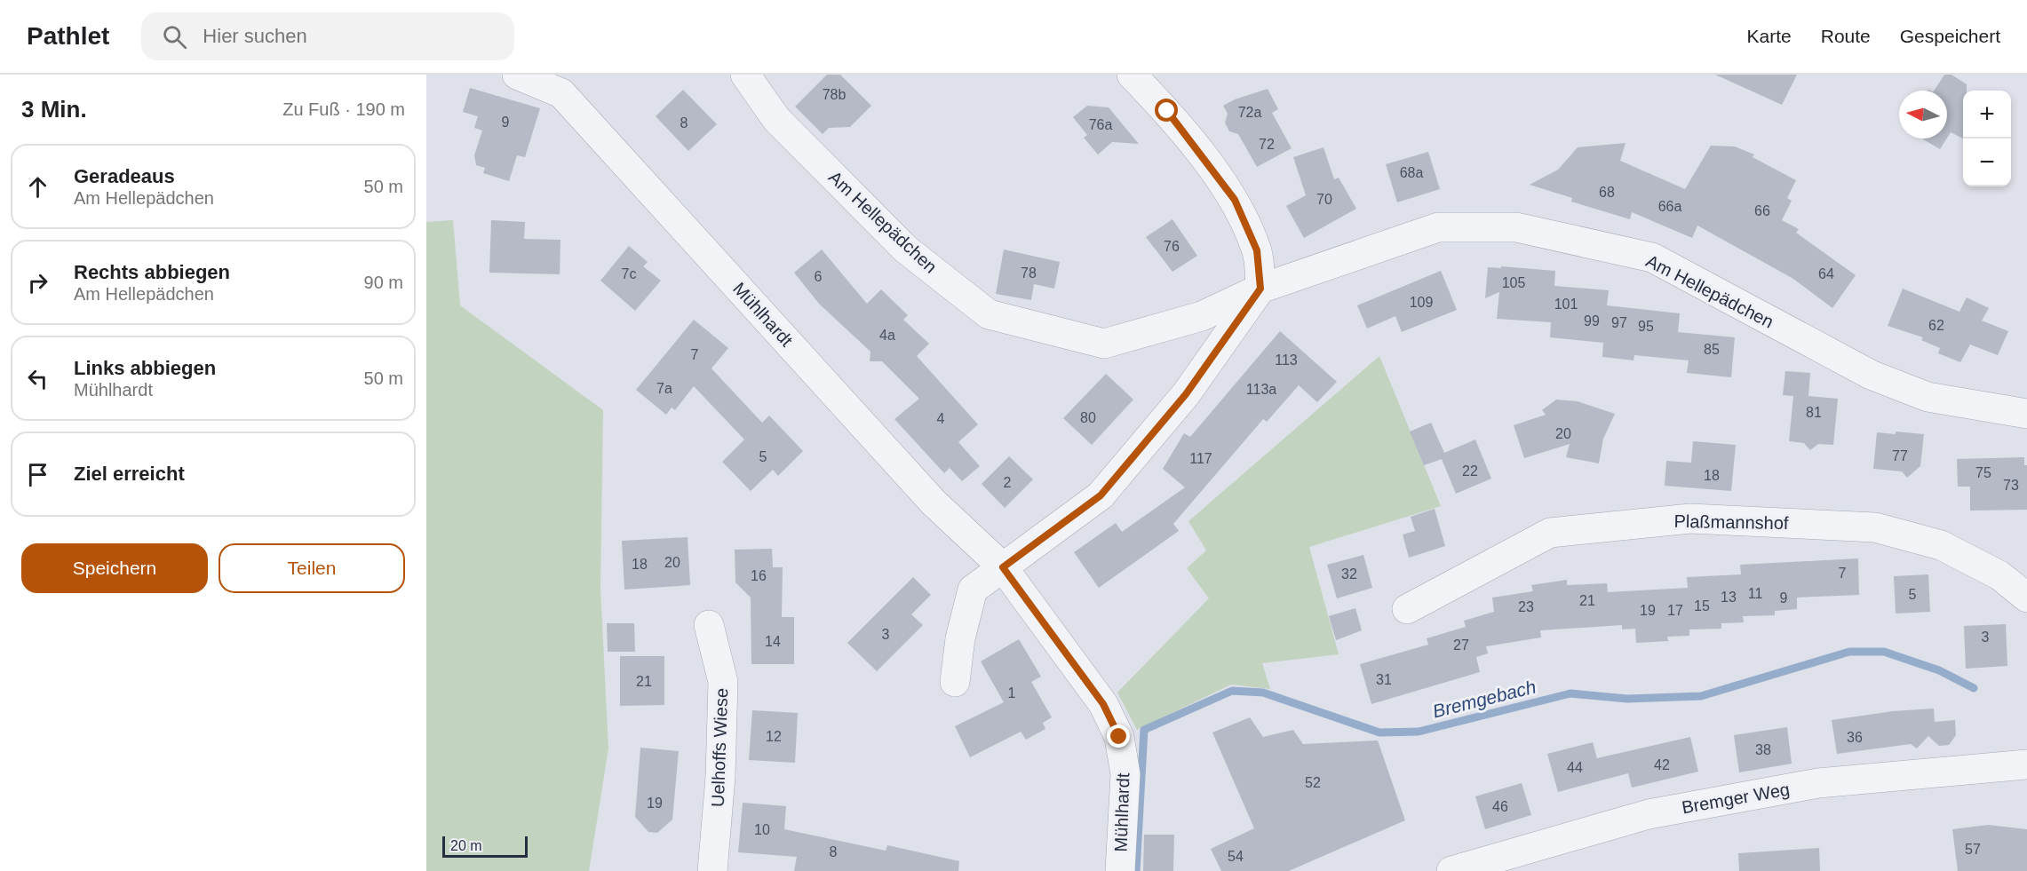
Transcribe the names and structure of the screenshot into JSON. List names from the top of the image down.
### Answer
{
  "streets": {
    "street": [
      "Am Hellepädchen",
      "Mühlhardt",
      "Plaßmannshof",
      "Uelhoffs Wiese",
      "Bremger Weg"
    ]
  },
  "water": ["Bremgebach"],
  "house_numbers": [
    "78b",
    "72a",
    "9",
    "8",
    "76a",
    "72",
    "68a",
    "68",
    "70",
    "66a",
    "66",
    "76",
    "78",
    "7c",
    "64",
    "6",
    "105",
    "109",
    "101",
    "99",
    "97",
    "62",
    "95",
    "4a",
    "85",
    "7",
    "113",
    "7a",
    "113a",
    "81",
    "80",
    "4",
    "20",
    "77",
    "5",
    "117",
    "22",
    "75",
    "18",
    "2",
    "73",
    "20",
    "18",
    "7",
    "32",
    "16",
    "11",
    "5",
    "13",
    "9",
    "21",
    "15",
    "23",
    "19",
    "17",
    "3",
    "3",
    "14",
    "27",
    "31",
    "21",
    "1",
    "12",
    "36",
    "38",
    "42",
    "44",
    "52",
    "19",
    "46",
    "10",
    "57",
    "8",
    "54"
  ],
  "scale_bar": "20 m",
  "north": "left",
  "page": {
    "header": "Pathlet",
    "search": "Hier suchen",
    "nav": ["Karte", "Route", "Gespeichert"],
    "heading": ["3 Min.", "Zu Fuß · 190 m"],
    "map_buttons": ["+", "−"],
    "list": [
      ["Geradeaus", "Am Hellepädchen", "50 m"],
      ["Rechts abbiegen", "Am Hellepädchen", "90 m"],
      ["Links abbiegen", "Mühlhardt", "50 m"],
      "Ziel erreicht"
    ],
    "buttons": ["Speichern", "Teilen"],
    "scale": "20 m"
  }
}
